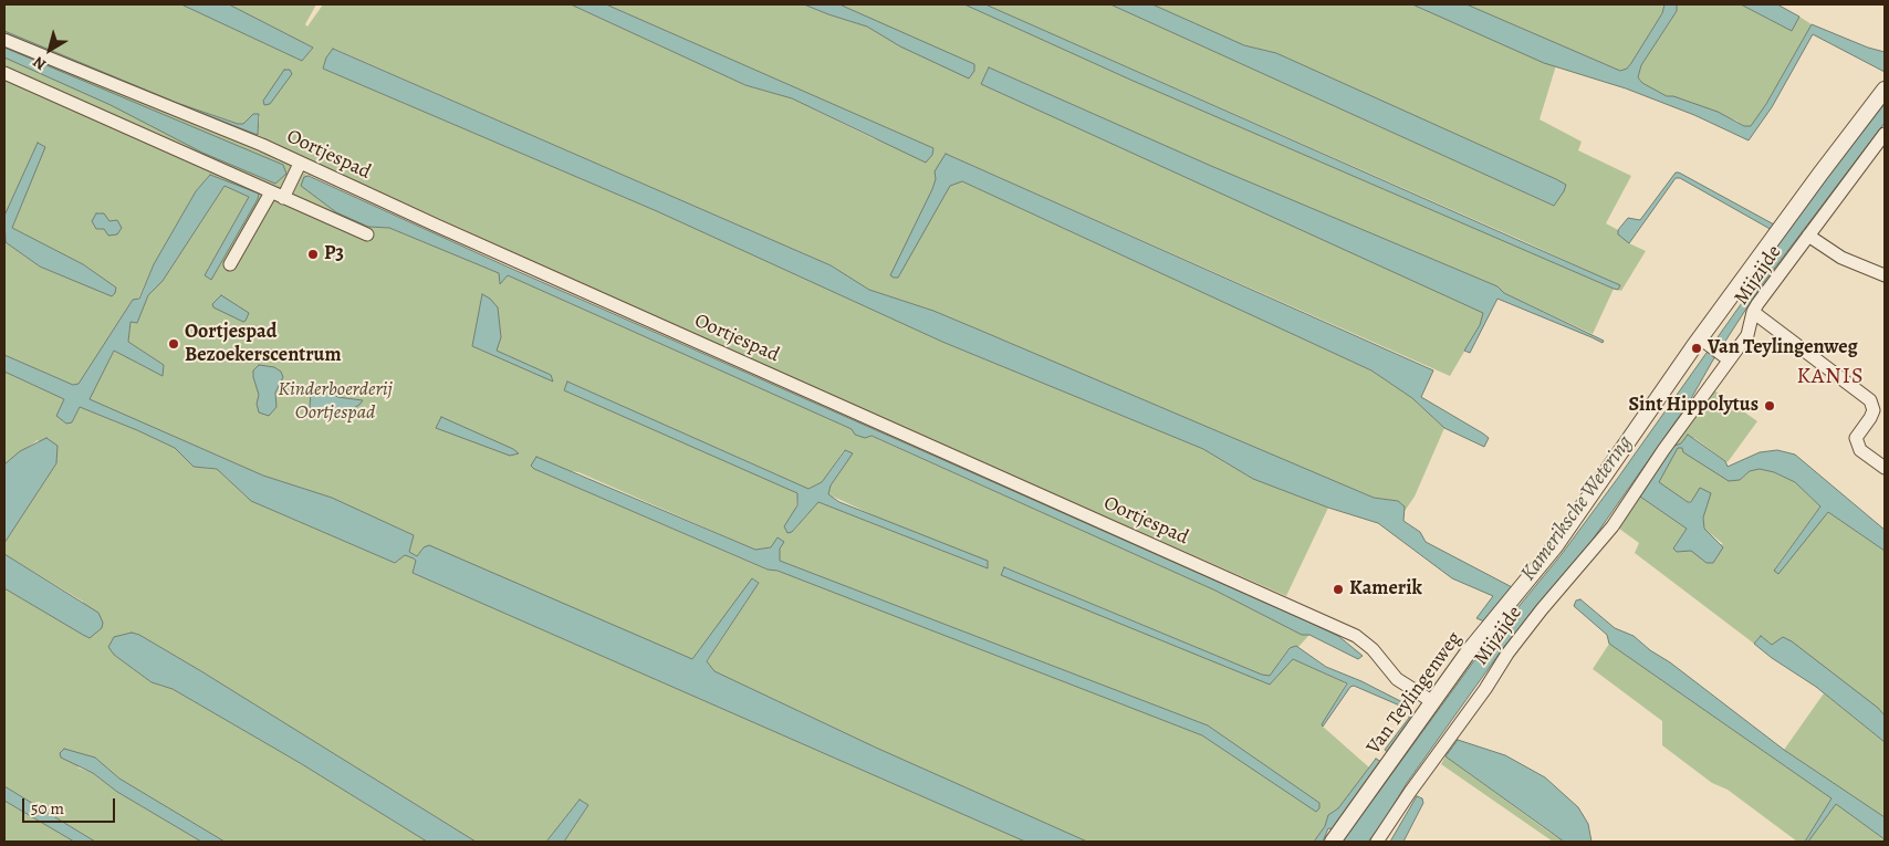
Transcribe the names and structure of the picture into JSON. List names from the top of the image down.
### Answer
{
  "streets": {
    "street": ["Oortjespad", "Mijzijde", "Van Teylingenweg"]
  },
  "crossings": [
    ["Oortjespad", "Van Teylingenweg"]
  ],
  "districts": ["KANIS"],
  "water": ["Kameriksche Wetering"],
  "parks": ["Kinderboerderij Oortjespad"],
  "places": [
    "P3",
    "Oortjespad Bezoekerscentrum",
    "Van Teylingenweg",
    "Sint Hippolytus",
    "Kamerik"
  ],
  "scale_bar": "50 m",
  "north": "bottom left"
}
